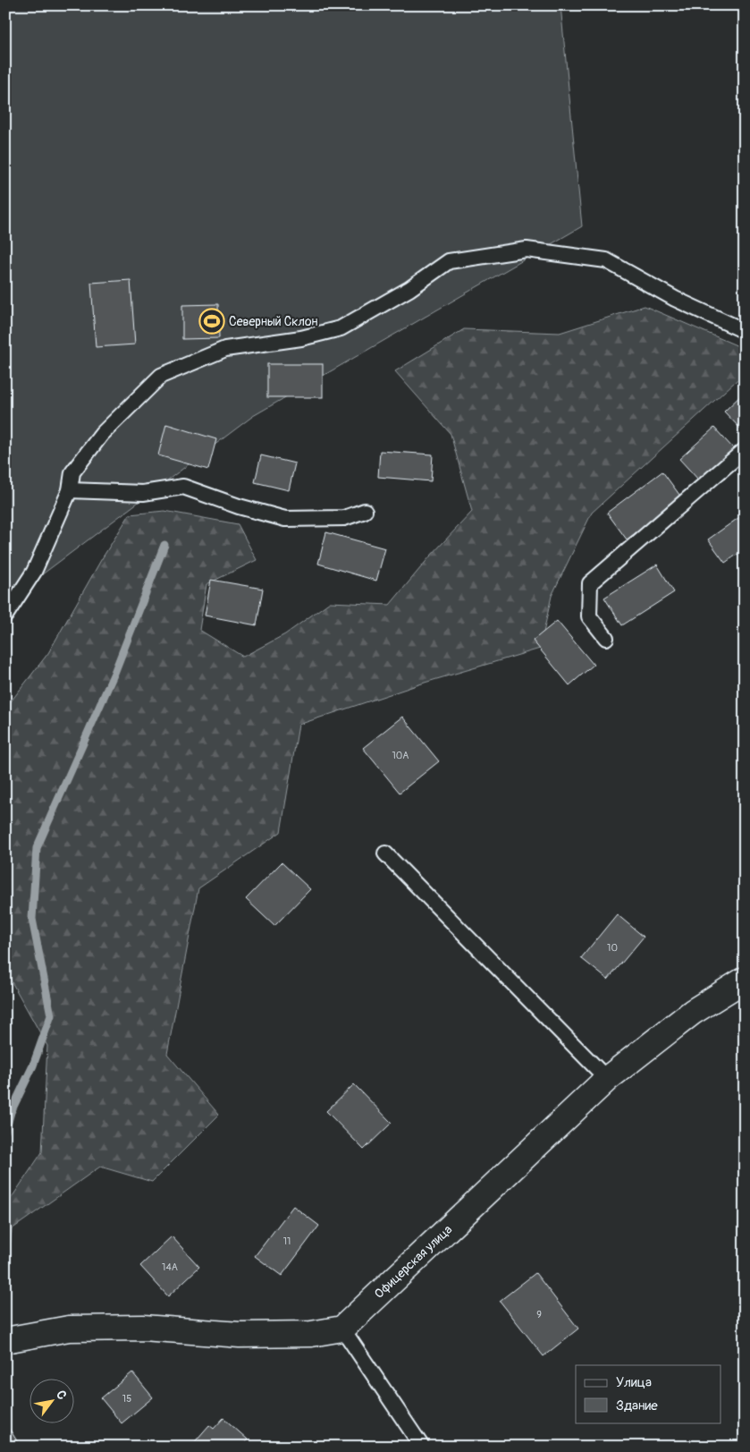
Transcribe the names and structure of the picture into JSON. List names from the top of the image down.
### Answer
{
  "streets": {
    "street": ["Офицерская улица"]
  },
  "places": {
    "sports": ["Северный Склон"]
  },
  "house_numbers": [
    "10А",
    "10",
    "11",
    "14А",
    "9",
    "15"
  ],
  "legend": ["Улица", "Здание"],
  "north": "top right"
}
